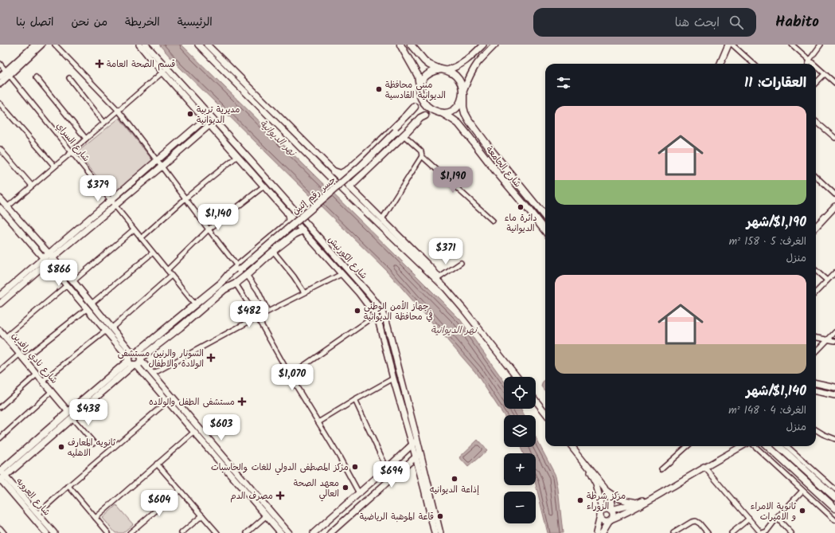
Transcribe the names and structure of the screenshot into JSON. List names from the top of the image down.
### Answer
{
  "streets": {
    "main road": [
      "شارع الجامعة",
      "جسر رقم إثنين",
      "شارع الكورنيش",
      "شارع نادي رافدين",
      "شارع العروبه"
    ],
    "street": ["شارع السراي"]
  },
  "water": ["نهر الديوانية"],
  "places": {
    "health": [
      "قسم الصحة العامة",
      "السونار والرنين مستشفى الولادة والاطفال",
      "مستشفى الطفل والولاده",
      "مصرف الدم"
    ],
    "other": [
      "مبنى محافظة الديوانية القادسية",
      "مديرية تربية الديوانية",
      "دائرة ماء الديوانية",
      "جهاز الأمن الوطني في محافظة الديوانية",
      "ثانويه المعارف الاهليه",
      "مركز المصطفى الدولي للغات والحاسبات",
      "إذاعة الديوانيه",
      "معهد الصحة العالي",
      "مركز شرطة الزوراء",
      "ثانوية الامراء و الاميرات",
      "قاعة الموهبة الرياضية"
    ]
  },
  "page": {
    "header": "Habito",
    "search": "ابحث هنا",
    "nav": [
      "الرئيسية",
      "الخريطة",
      "من نحن",
      "اتصل بنا"
    ],
    "heading": "العقارات: 11",
    "list": [
      {
        "name": "$1,190/شهر",
        "note": "الغرف: 5 · 158 m² · منزل"
      },
      {
        "name": "$1,140/شهر",
        "note": "الغرف: 4 · 148 m² · منزل"
      }
    ],
    "price": [
      "$1,190",
      "$379",
      "$1,140",
      "$371",
      "$866",
      "$482",
      "$1,070",
      "$438",
      "$603",
      "$694",
      "$604"
    ],
    "map_buttons": ["+", "−"]
  }
}
